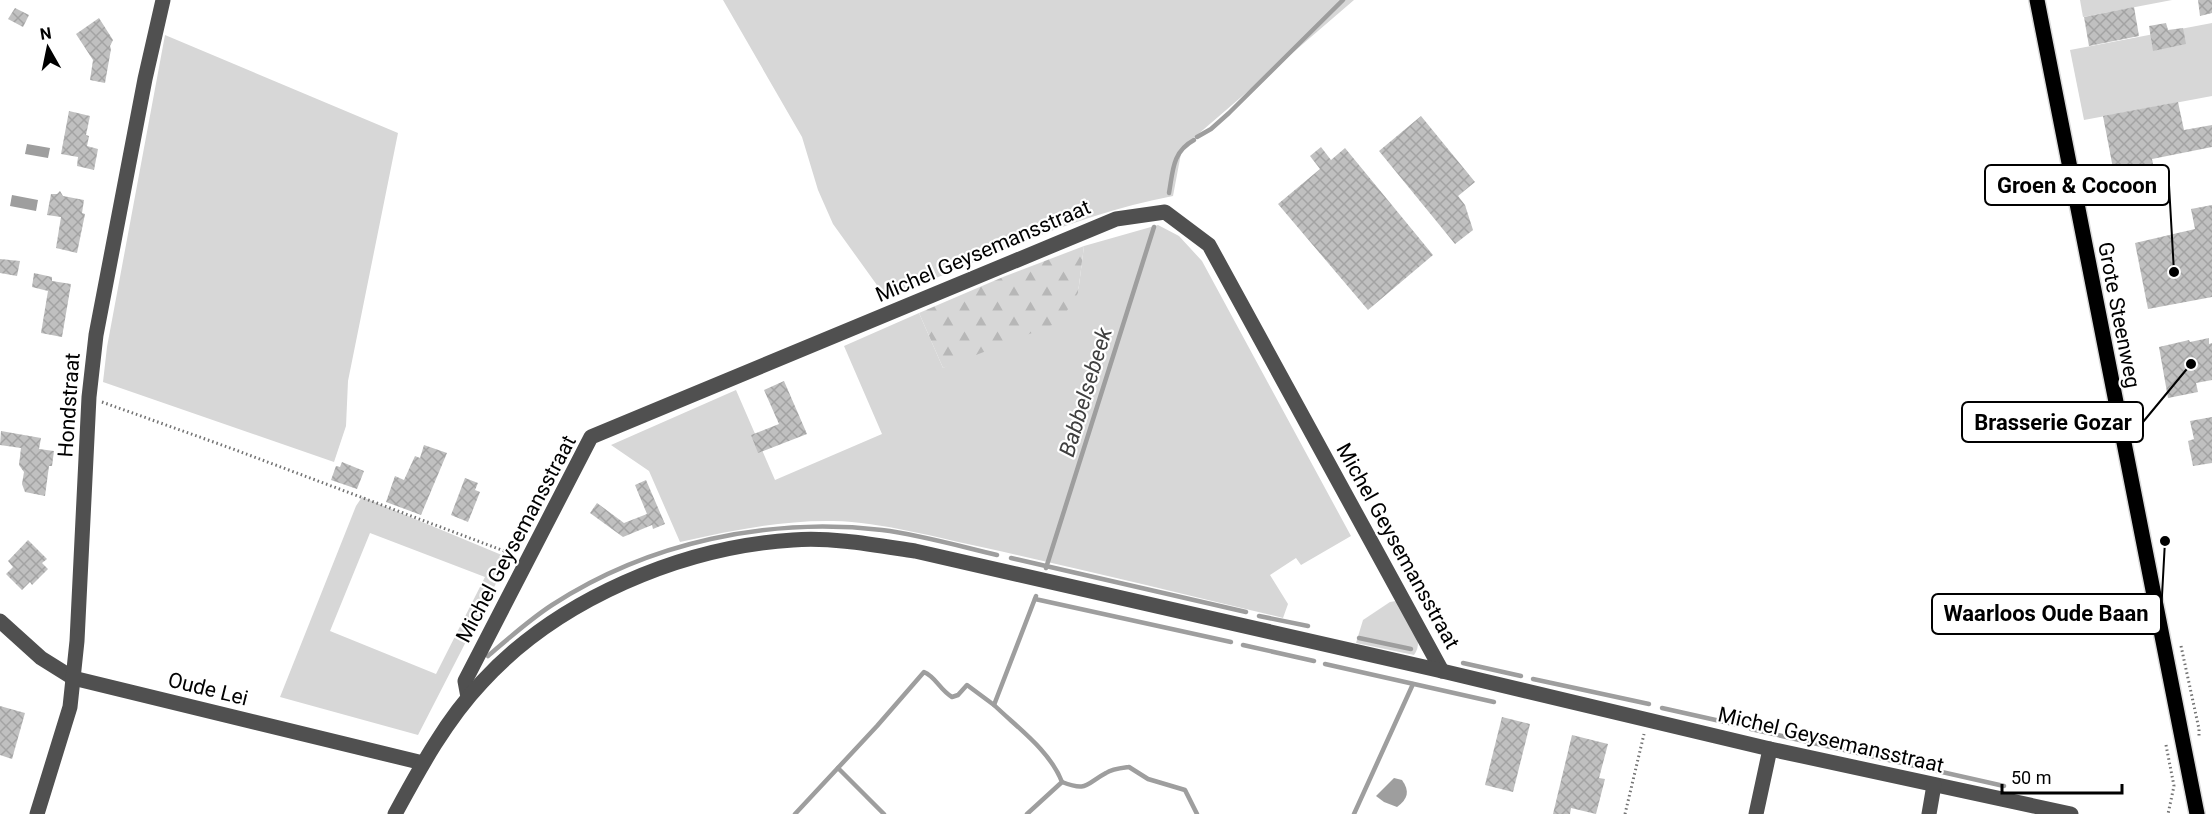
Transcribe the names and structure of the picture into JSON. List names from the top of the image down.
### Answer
{
  "streets": {
    "main road": ["Grote Steenweg"],
    "street": ["Michel Geysemansstraat", "Hondstraat", "Oude Lei"]
  },
  "crossings": [
    ["Michel Geysemansstraat", "Oude Lei"],
    ["Hondstraat", "Oude Lei"]
  ],
  "water": ["Babbelsebeek"],
  "places": ["Groen & Cocoon", "Brasserie Gozar", "Waarloos Oude Baan"],
  "scale_bar": "50 m",
  "north": "top"
}
